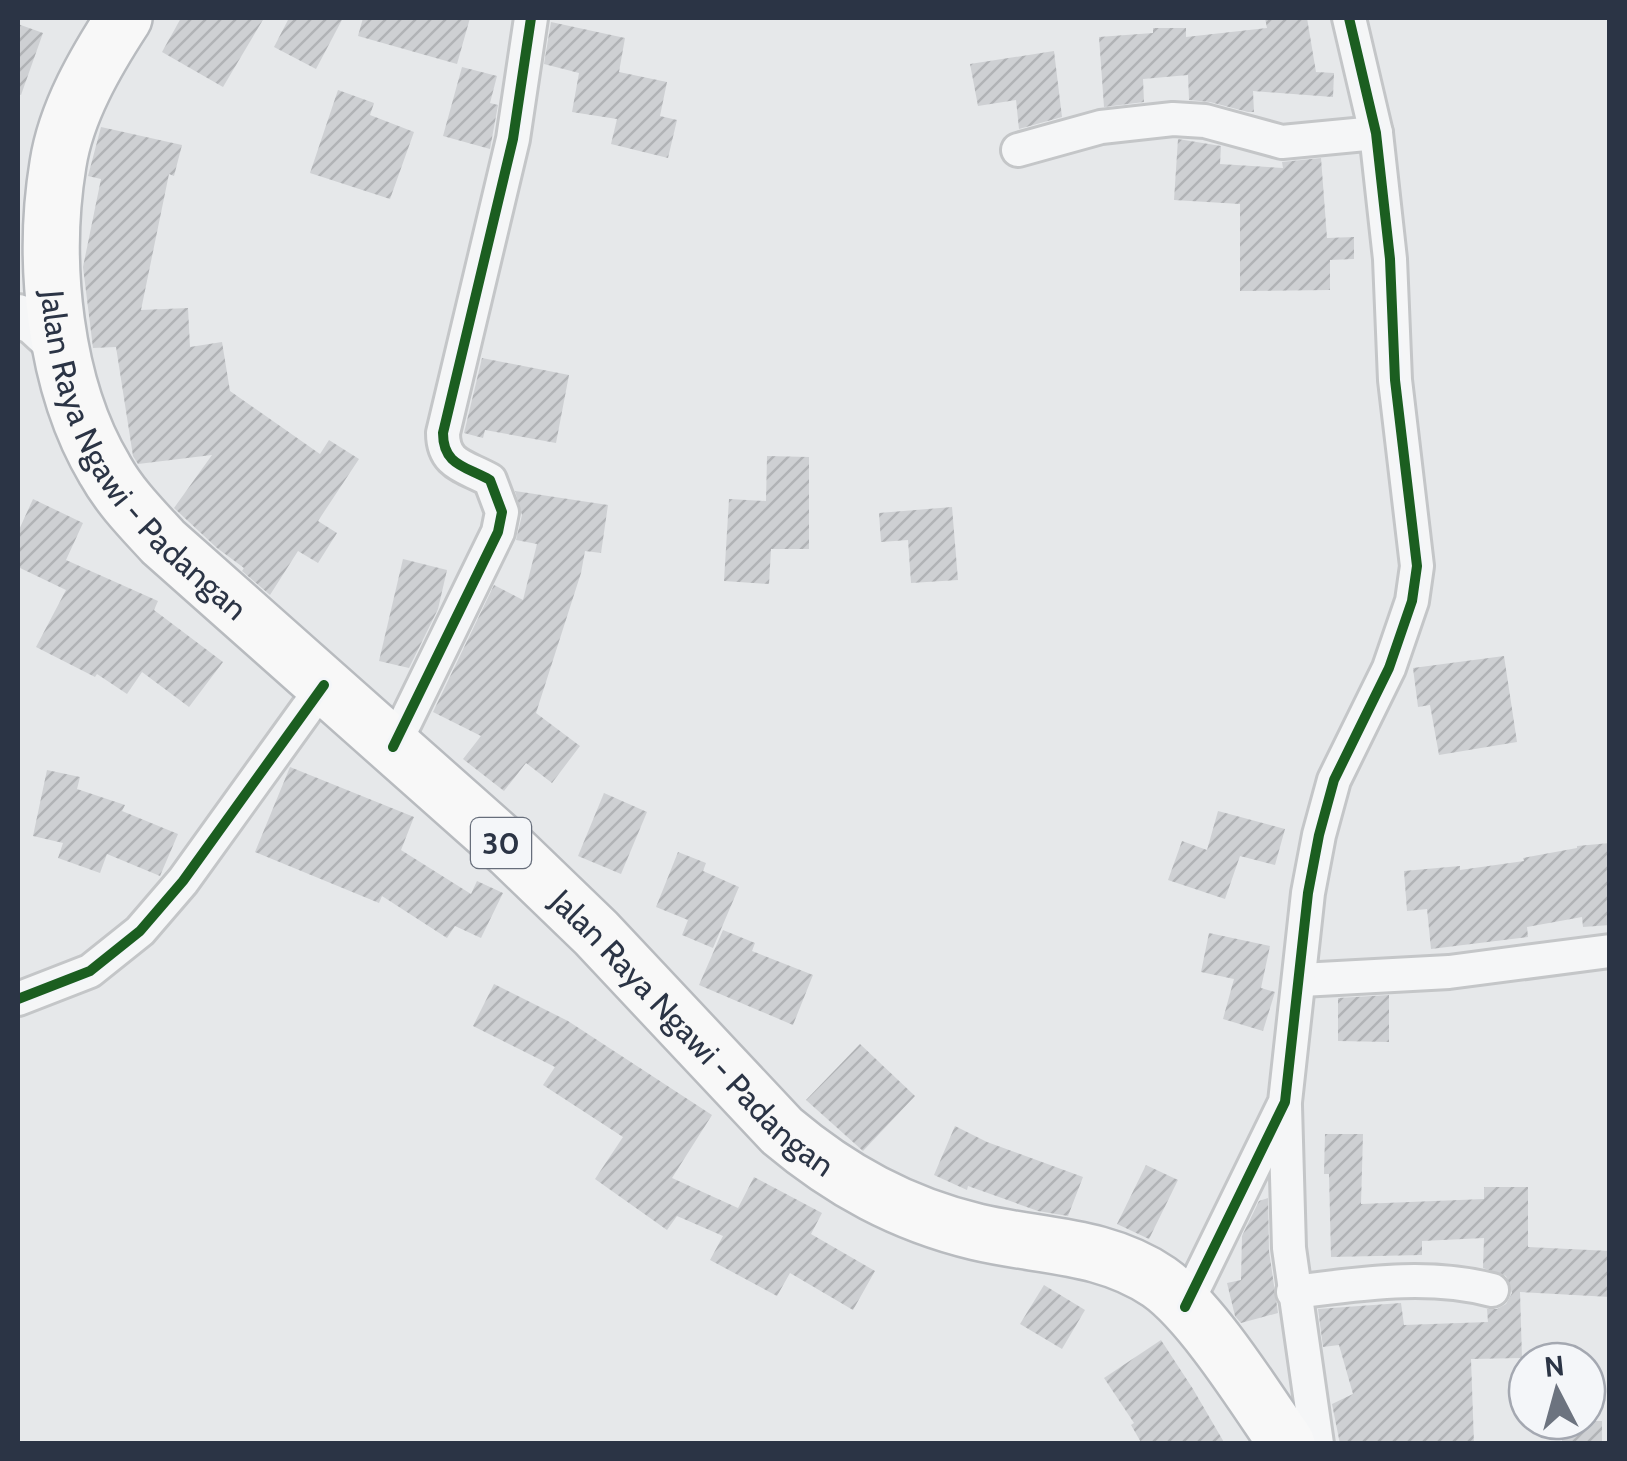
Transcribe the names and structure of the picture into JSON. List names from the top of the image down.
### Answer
{
  "streets": {
    "highway": ["Jalan Raya Ngawi - Padangan", "30"]
  },
  "north": "top"
}
